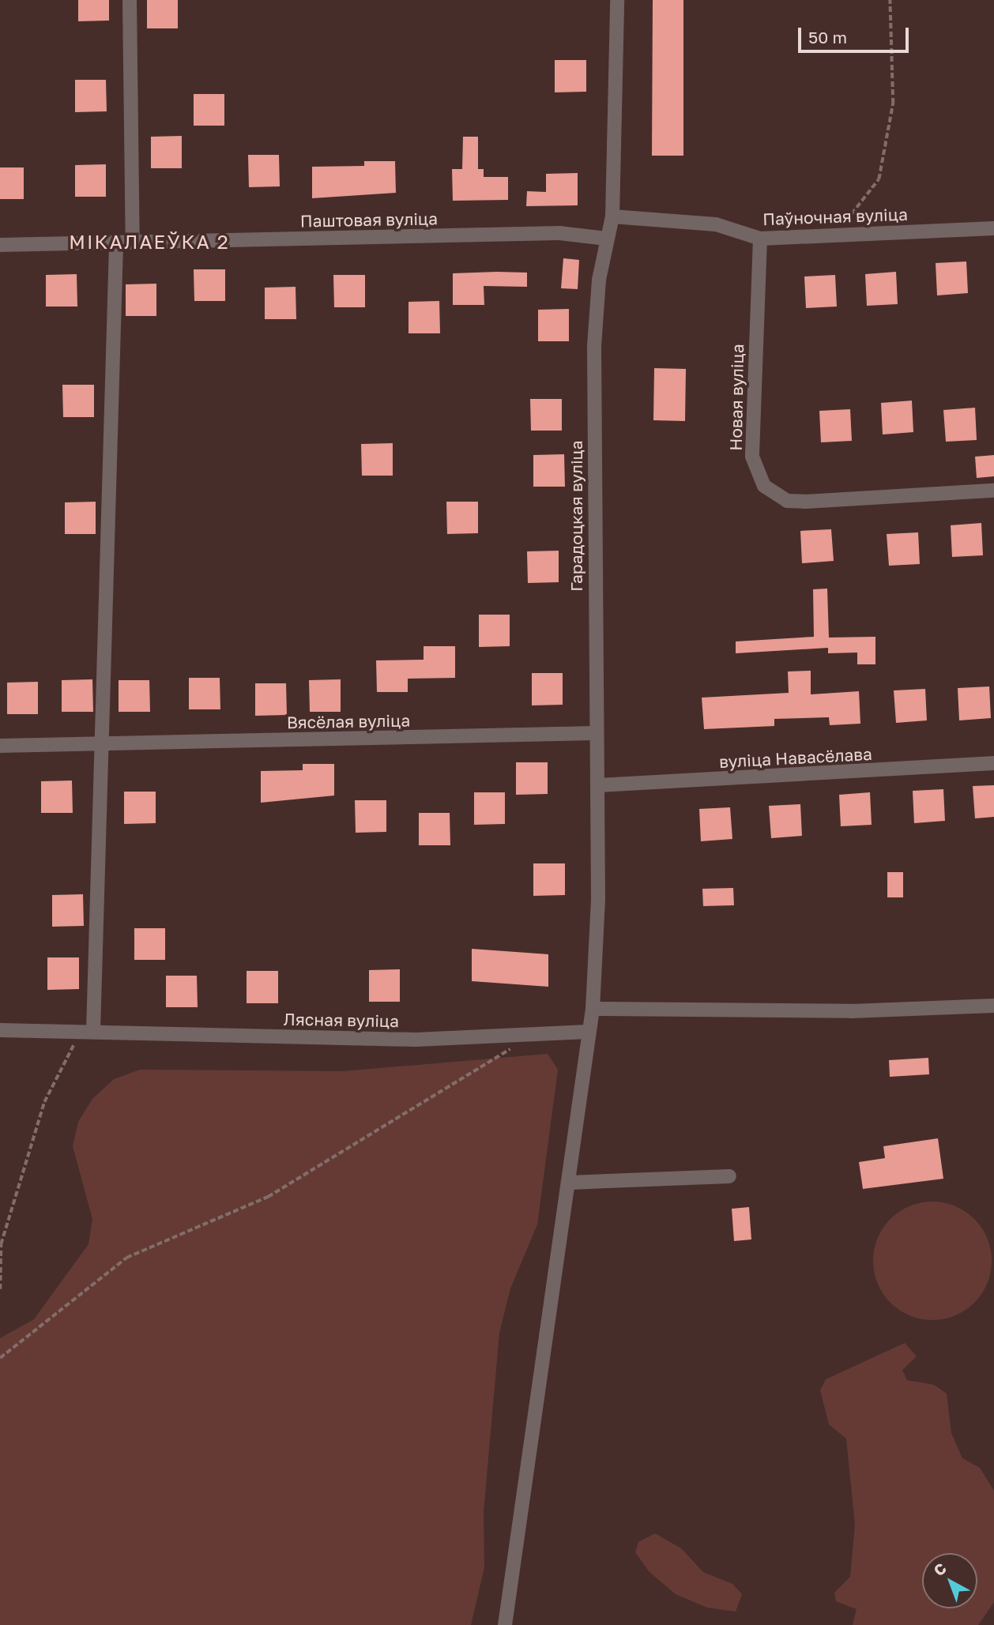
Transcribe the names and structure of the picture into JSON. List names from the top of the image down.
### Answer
{
  "streets": {
    "street": [
      "Паўночная вуліца",
      "Паштовая вуліца",
      "Новая вуліца",
      "Гарадоцкая вуліца",
      "Вясёлая вуліца",
      "вуліца Навасёлава",
      "Лясная вуліца"
    ]
  },
  "crossings": [
    ["Паўночная вуліца", "Новая вуліца"],
    ["Паўночная вуліца", "Гарадоцкая вуліца"],
    ["Паштовая вуліца", "Гарадоцкая вуліца"],
    ["Гарадоцкая вуліца", "Вясёлая вуліца"],
    ["Гарадоцкая вуліца", "вуліца Навасёлава"],
    ["Гарадоцкая вуліца", "Лясная вуліца"]
  ],
  "districts": ["МІКАЛАЕЎКА 2"],
  "scale_bar": "50 m",
  "north": "top left"
}
